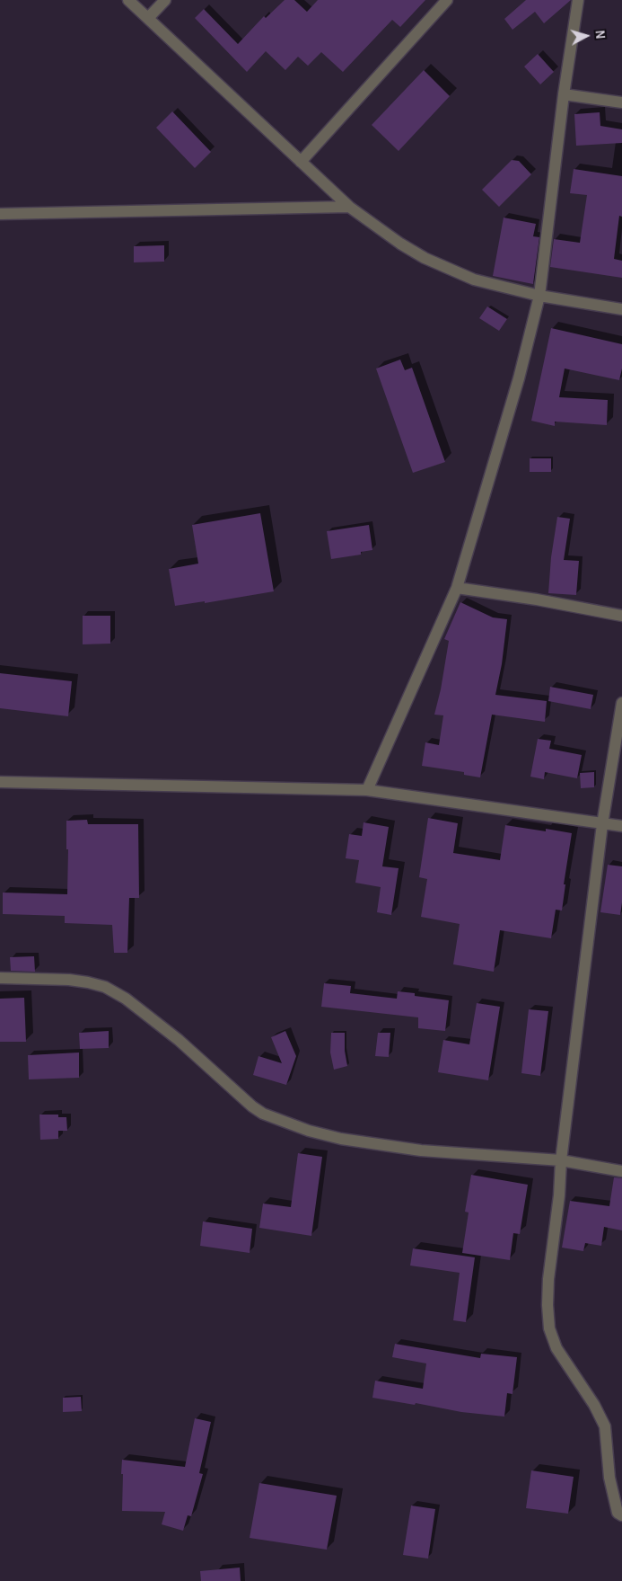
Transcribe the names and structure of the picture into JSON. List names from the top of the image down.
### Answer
{
  "north": "right"
}
